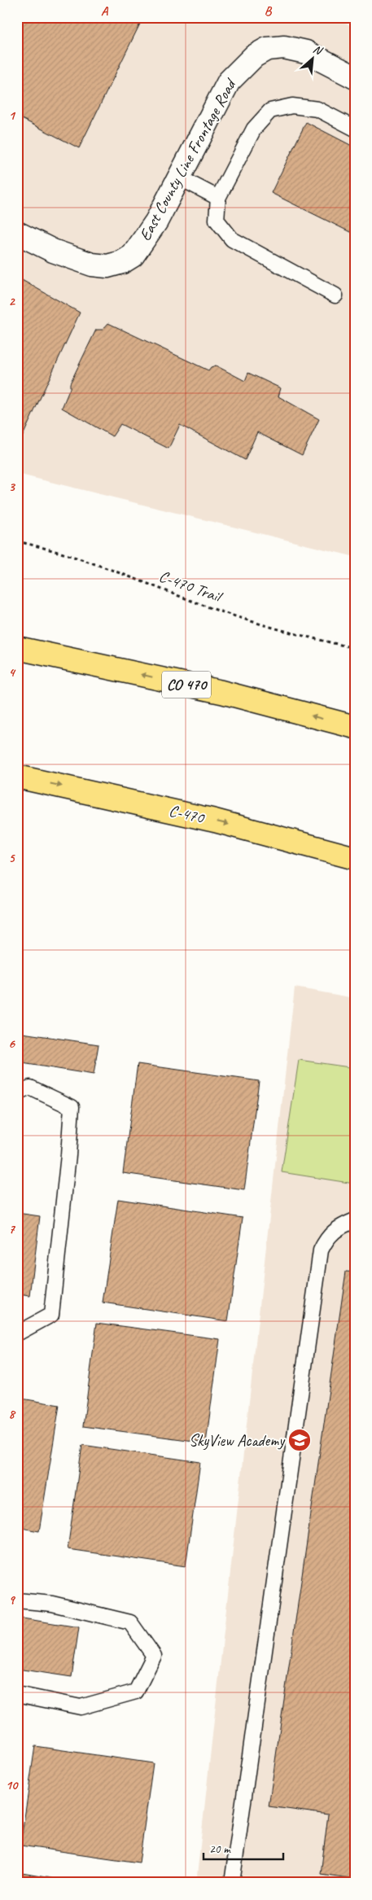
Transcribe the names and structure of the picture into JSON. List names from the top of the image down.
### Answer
{
  "streets": {
    "highway": ["CO 470", "C-470"],
    "street": ["East County Line Frontage Road"],
    "path": ["C-470 Trail"]
  },
  "places": {
    "school or university": ["SkyView Academy"]
  },
  "scale_bar": "20 m",
  "north": "top right",
  "grid": {
    "columns": ["A", "B"],
    "rows": [
      "1",
      "2",
      "3",
      "4",
      "5",
      "6",
      "7",
      "8",
      "9",
      "10"
    ]
  }
}
